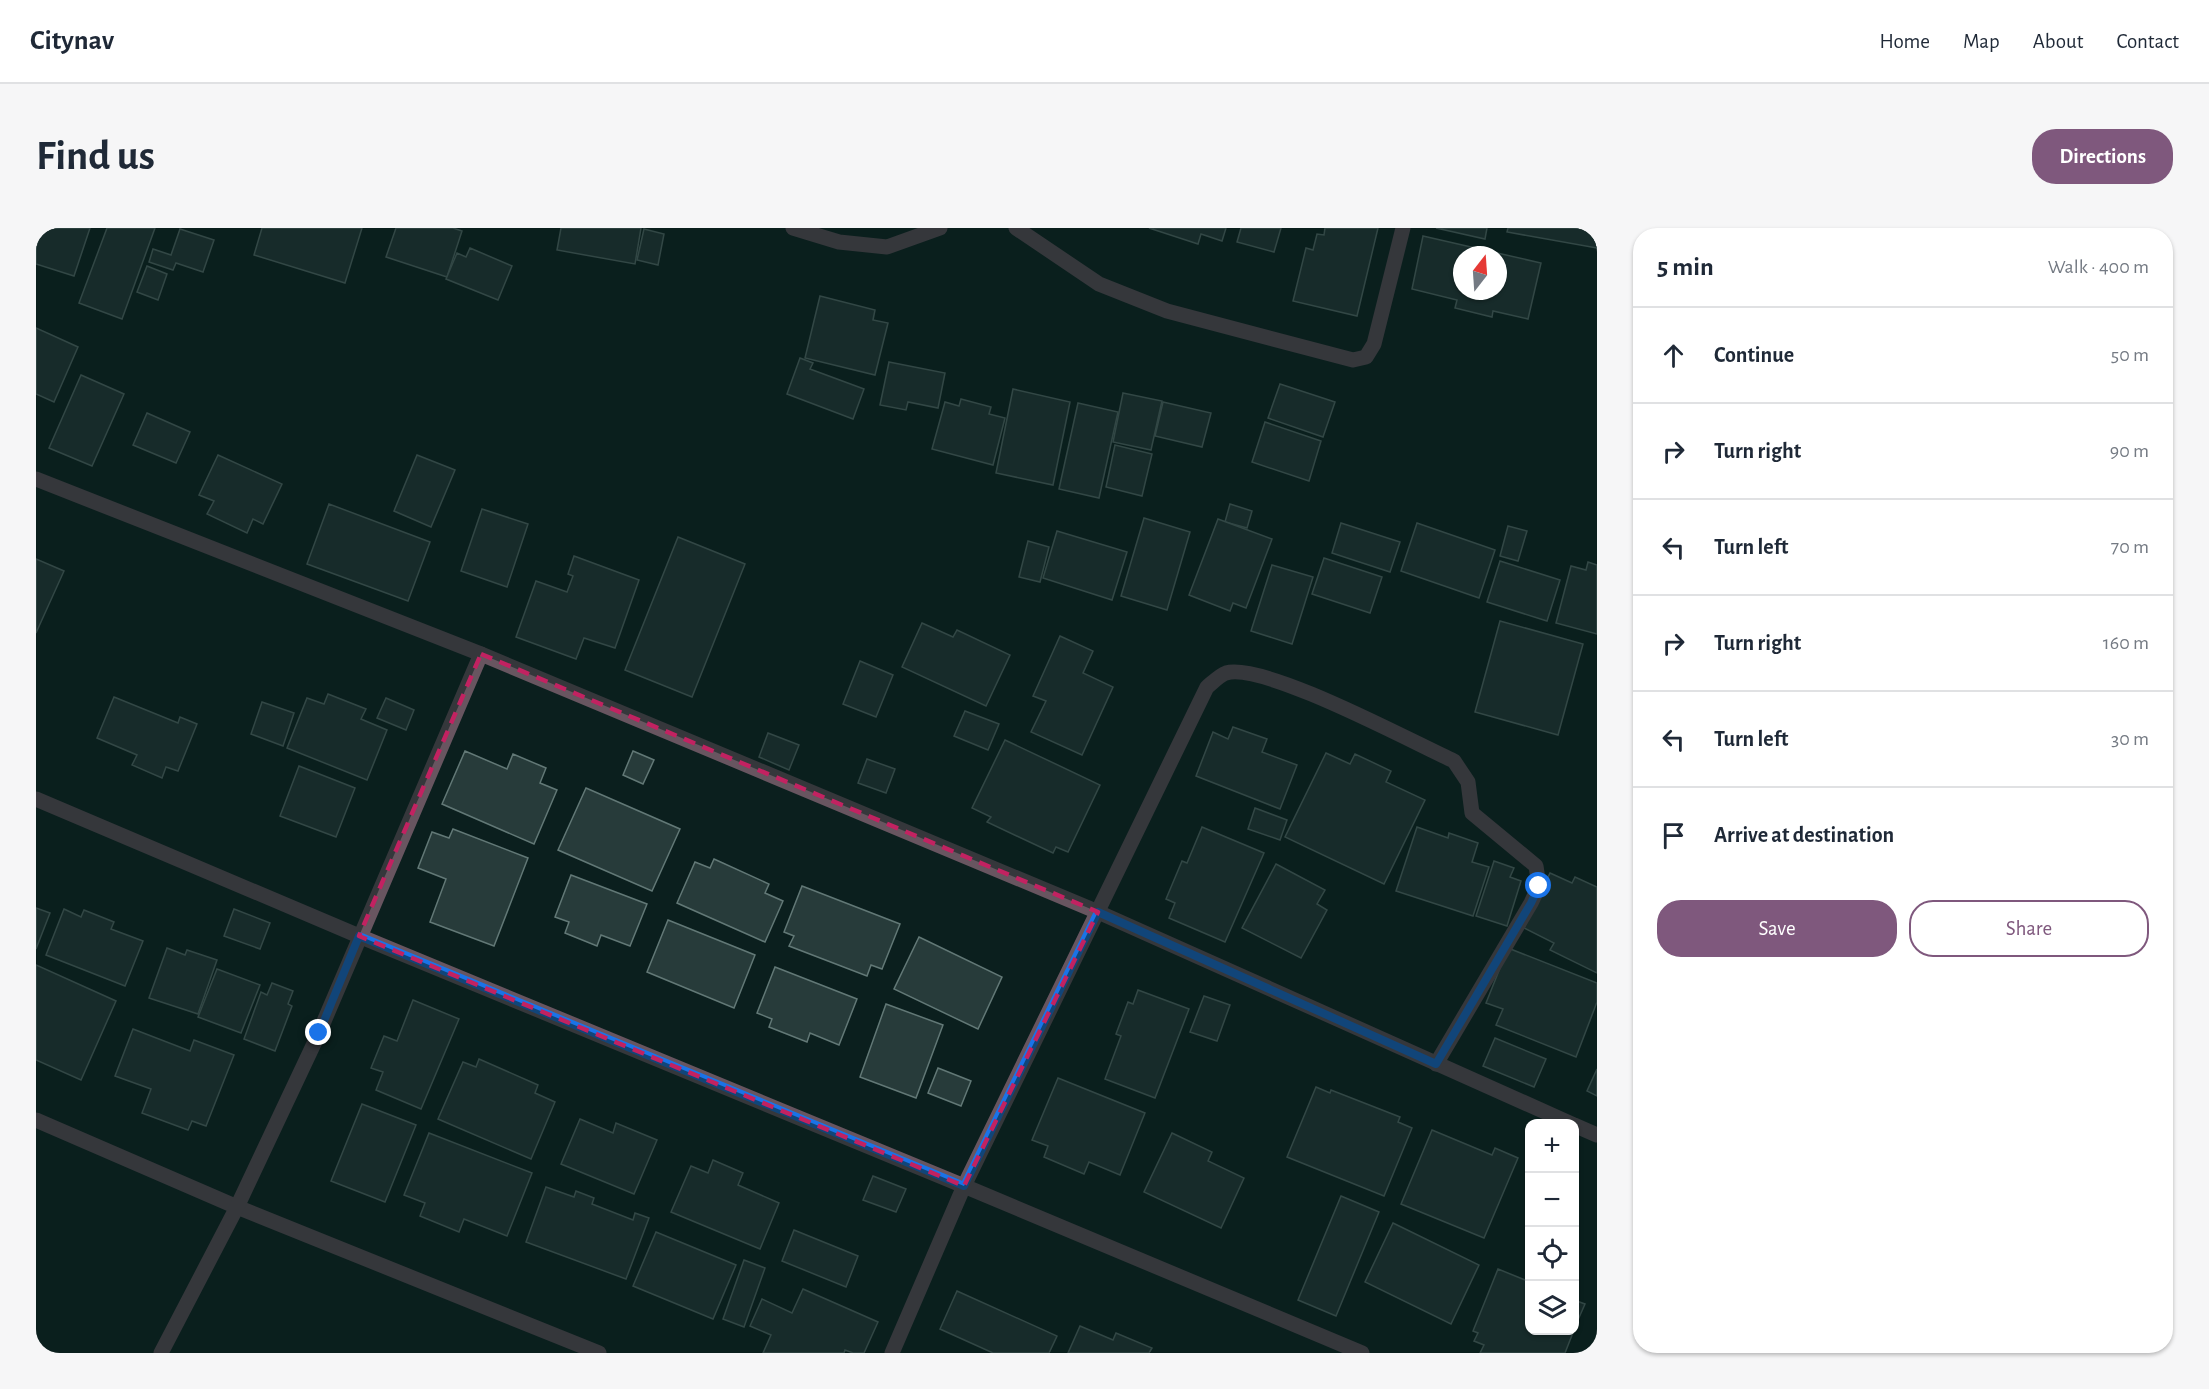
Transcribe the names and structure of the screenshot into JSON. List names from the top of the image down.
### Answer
{
  "north": "top",
  "page": {
    "header": "Citynav",
    "nav": [
      "Home",
      "Map",
      "About",
      "Contact"
    ],
    "buttons": [
      "Directions",
      ["Save", "Share"]
    ],
    "title": "Find us",
    "heading": ["5 min", "Walk · 400 m"],
    "list": [
      ["Continue", "50 m"],
      ["Turn right", "90 m"],
      ["Turn left", "70 m"],
      ["Turn right", "160 m"],
      ["Turn left", "30 m"],
      "Arrive at destination"
    ],
    "map_buttons": ["+", "−"]
  }
}
